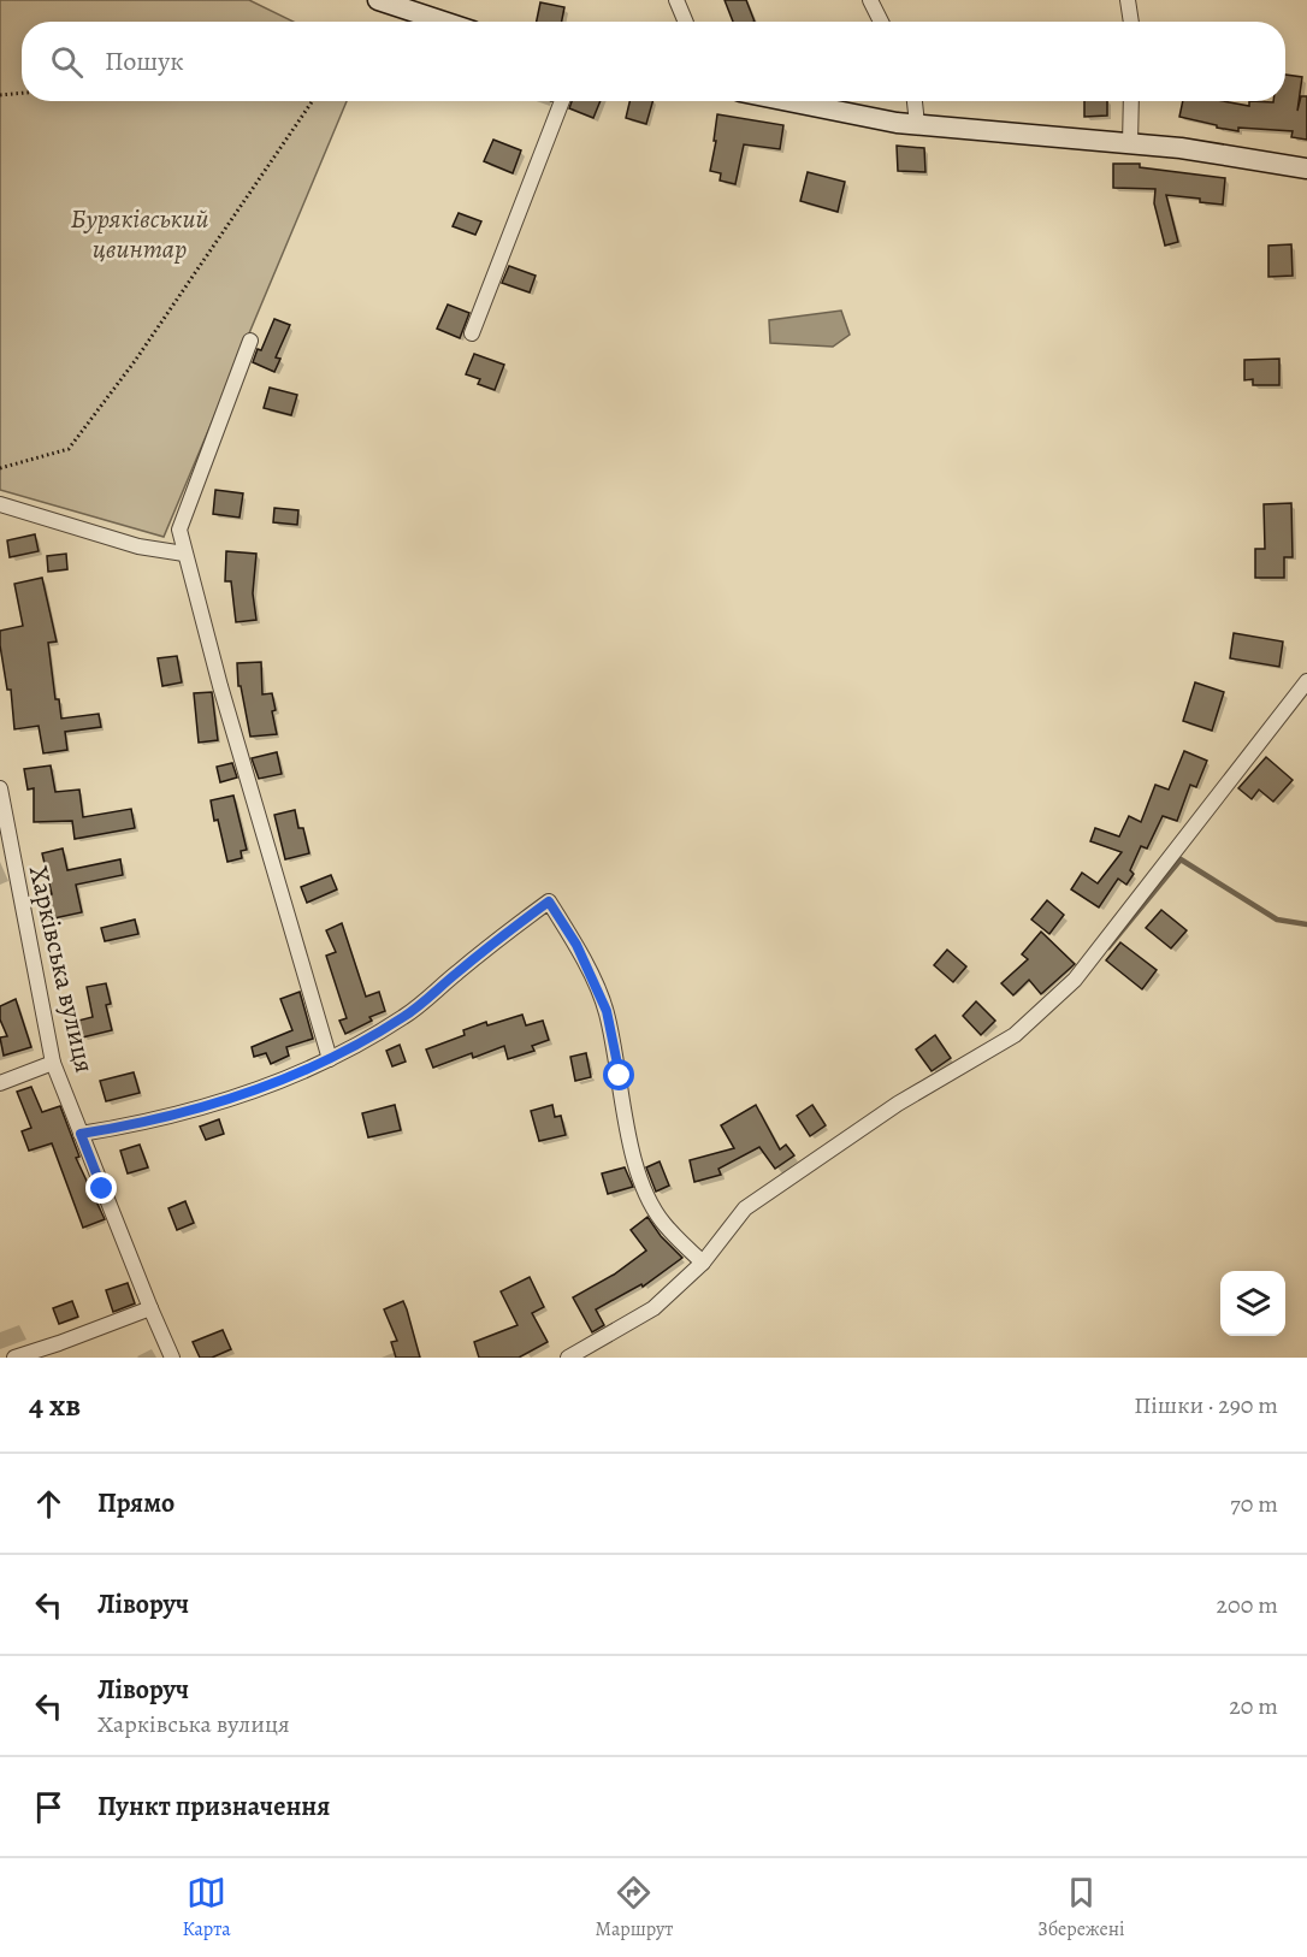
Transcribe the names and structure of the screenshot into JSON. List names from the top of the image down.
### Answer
{
  "streets": {
    "street": ["Харківська вулиця"]
  },
  "parks": ["Буряківський цвинтар"],
  "page": {
    "search": "Пошук",
    "heading": ["4 хв", "Пішки · 290 m"],
    "list": [
      ["Прямо", "70 m"],
      ["Ліворуч", "200 m"],
      ["Ліворуч", "Харківська вулиця", "20 m"],
      "Пункт призначення"
    ],
    "nav": ["Карта", "Маршрут", "Збережені"]
  }
}
